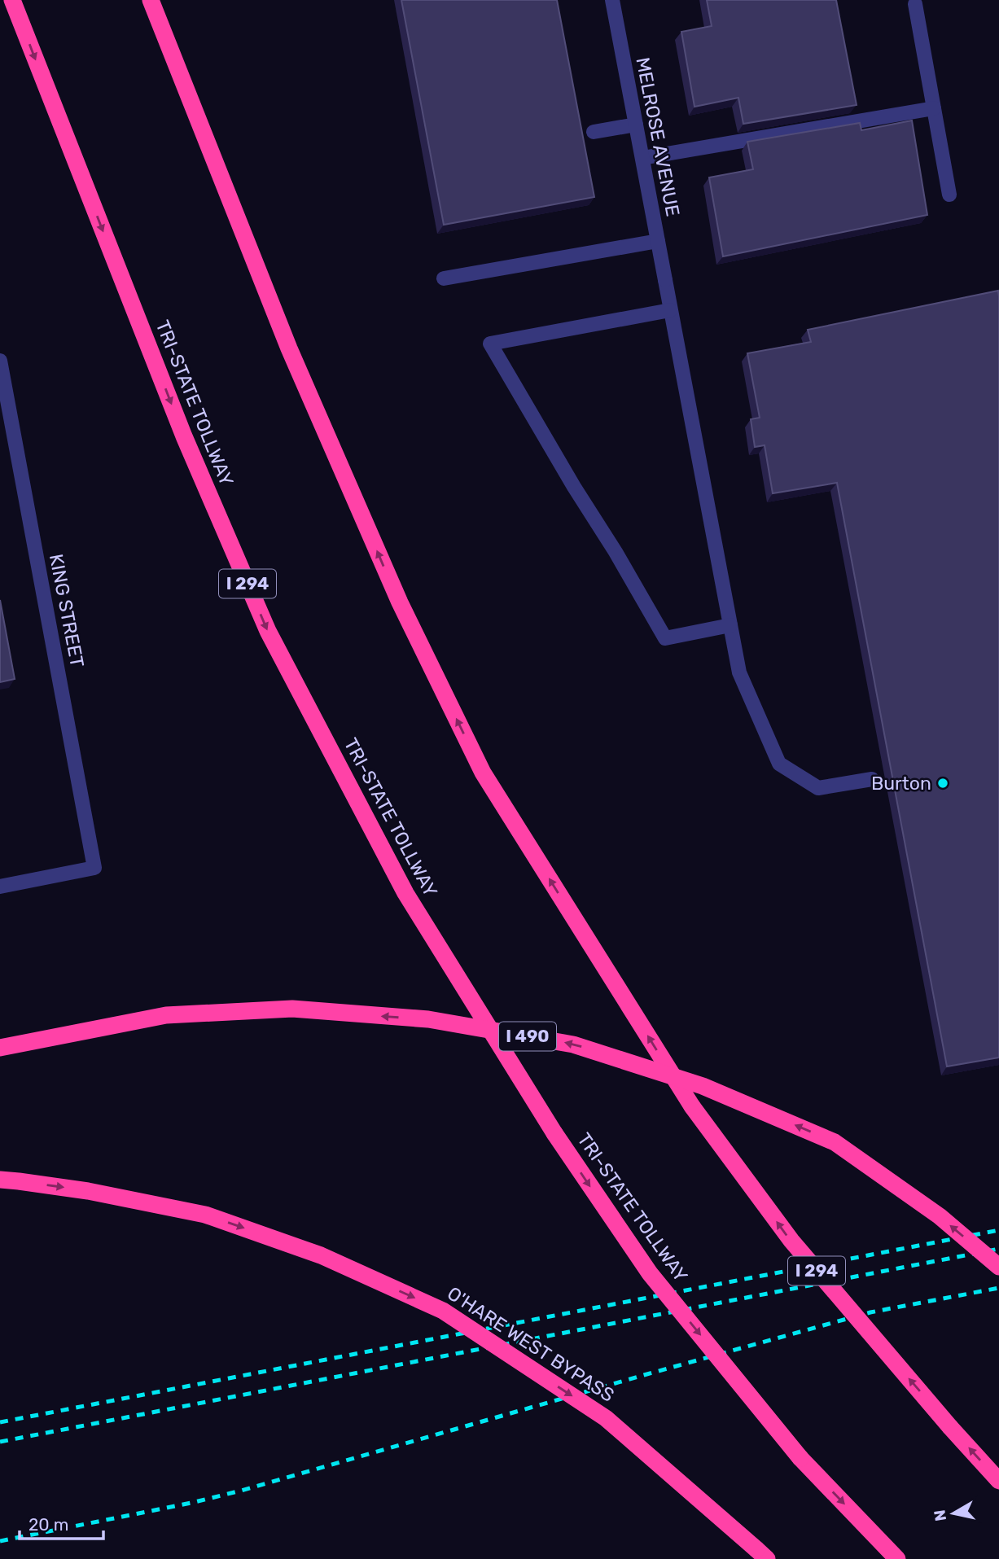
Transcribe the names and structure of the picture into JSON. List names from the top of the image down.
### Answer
{
  "streets": {
    "highway": [
      "TRI-STATE TOLLWAY",
      "I 294",
      "I 490",
      "O'HARE WEST BYPASS"
    ],
    "street": ["MELROSE AVENUE", "KING STREET"]
  },
  "one_way": ["O'HARE WEST BYPASS"],
  "places": ["Burton"],
  "scale_bar": "20 m",
  "north": "left"
}
